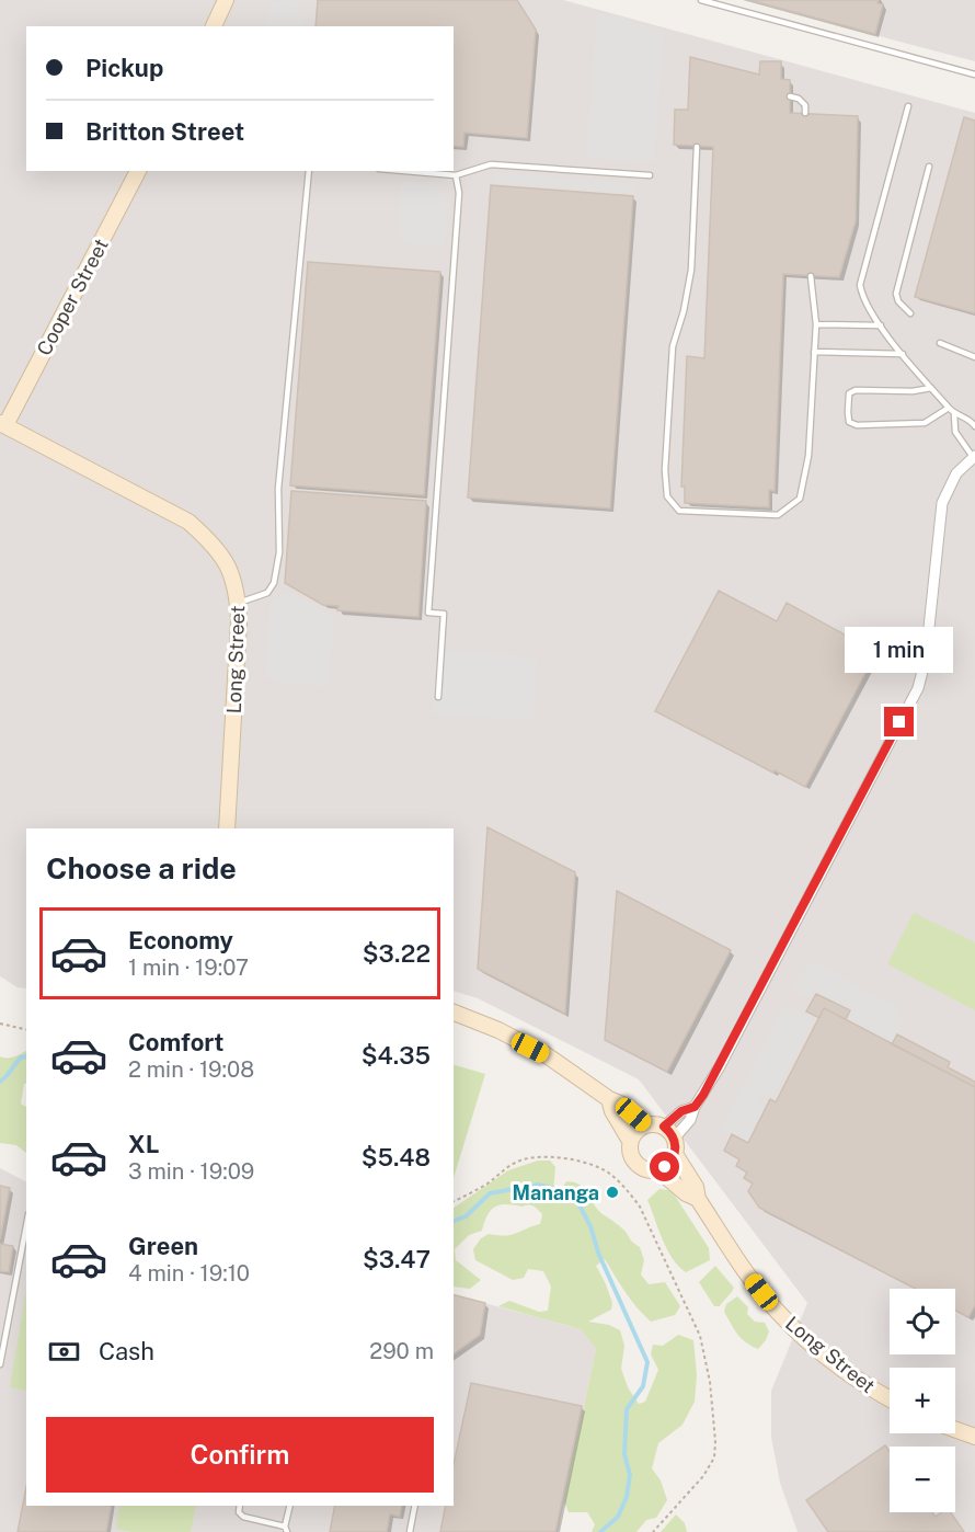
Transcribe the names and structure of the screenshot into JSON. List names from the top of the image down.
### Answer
{
  "streets": {
    "street": ["Cooper Street", "Long Street"]
  },
  "crossings": [
    ["Cooper Street", "Long Street"]
  ],
  "places": ["Mananga"],
  "page": {
    "banner": ["Pickup", "Britton Street"],
    "bubble": "1 min",
    "heading": "Choose a ride",
    "list": [
      {
        "name": "Economy",
        "note": "1 min · 19:07",
        "value": "$3.22"
      },
      {
        "name": "Comfort",
        "note": "2 min · 19:08",
        "value": "$4.35"
      },
      {
        "name": "XL",
        "note": "3 min · 19:09",
        "value": "$5.48"
      },
      {
        "name": "Green",
        "note": "4 min · 19:10",
        "value": "$3.47"
      }
    ],
    "map_buttons": ["+", "−"],
    "pay": ["Cash", "290 m"],
    "buttons": "Confirm"
  }
}
